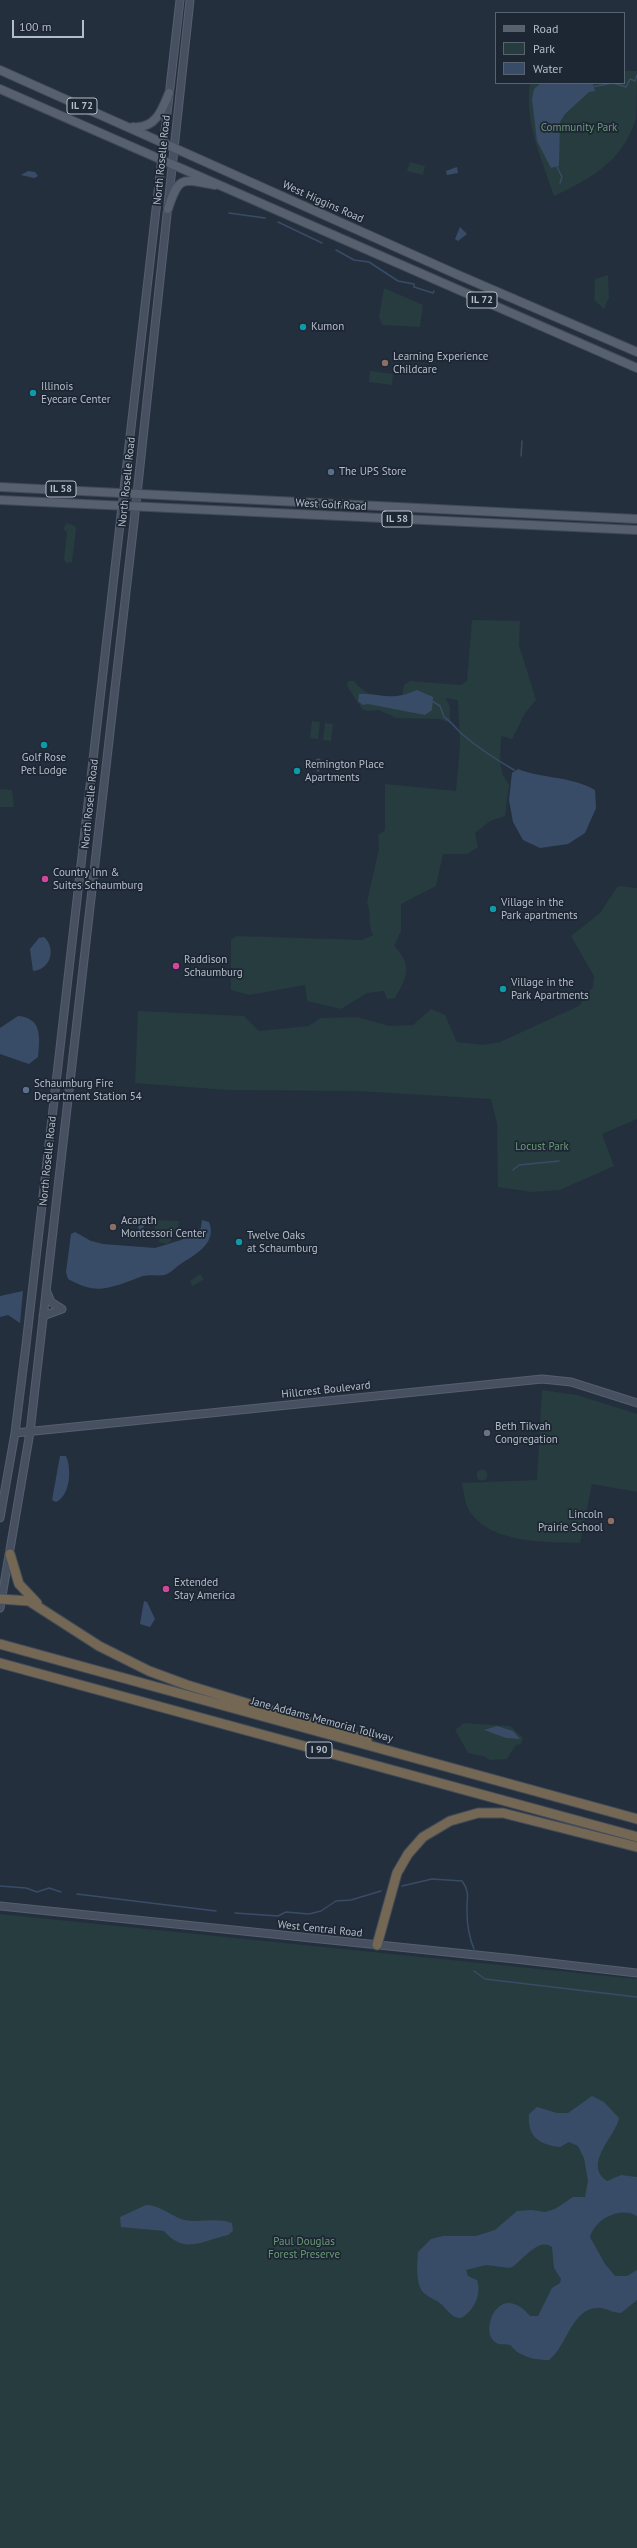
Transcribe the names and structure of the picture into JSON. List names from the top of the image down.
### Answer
{
  "streets": {
    "highway": ["Jane Addams Memorial Tollway", "I 90"],
    "main road": [
      "IL 72",
      "North Roselle Road",
      "West Higgins Road",
      "IL 58",
      "West Golf Road",
      "Hillcrest Boulevard",
      "West Central Road"
    ]
  },
  "crossings": [
    ["IL 72", "North Roselle Road"],
    ["North Roselle Road", "West Higgins Road"],
    ["North Roselle Road", "IL 58"],
    ["North Roselle Road", "West Golf Road"],
    ["North Roselle Road", "Hillcrest Boulevard"],
    ["IL 58", "West Golf Road"]
  ],
  "parks": ["Community Park", "Locust Park", "Paul Douglas Forest Preserve"],
  "places": [
    "Kumon",
    "Learning Experience Childcare",
    "Illinois Eyecare Center",
    "The UPS Store",
    "Golf Rose Pet Lodge",
    "Remington Place Apartments",
    "Country Inn & Suites Schaumburg",
    "Village in the Park apartments",
    "Raddison Schaumburg",
    "Village in the Park Apartments",
    "Schaumburg Fire Department Station 54",
    "Acarath Montessori Center",
    "Twelve Oaks at Schaumburg",
    "Beth Tikvah Congregation",
    "Lincoln Prairie School",
    "Extended Stay America"
  ],
  "legend": ["Road", "Park", "Water"],
  "scale_bar": "100 m"
}
